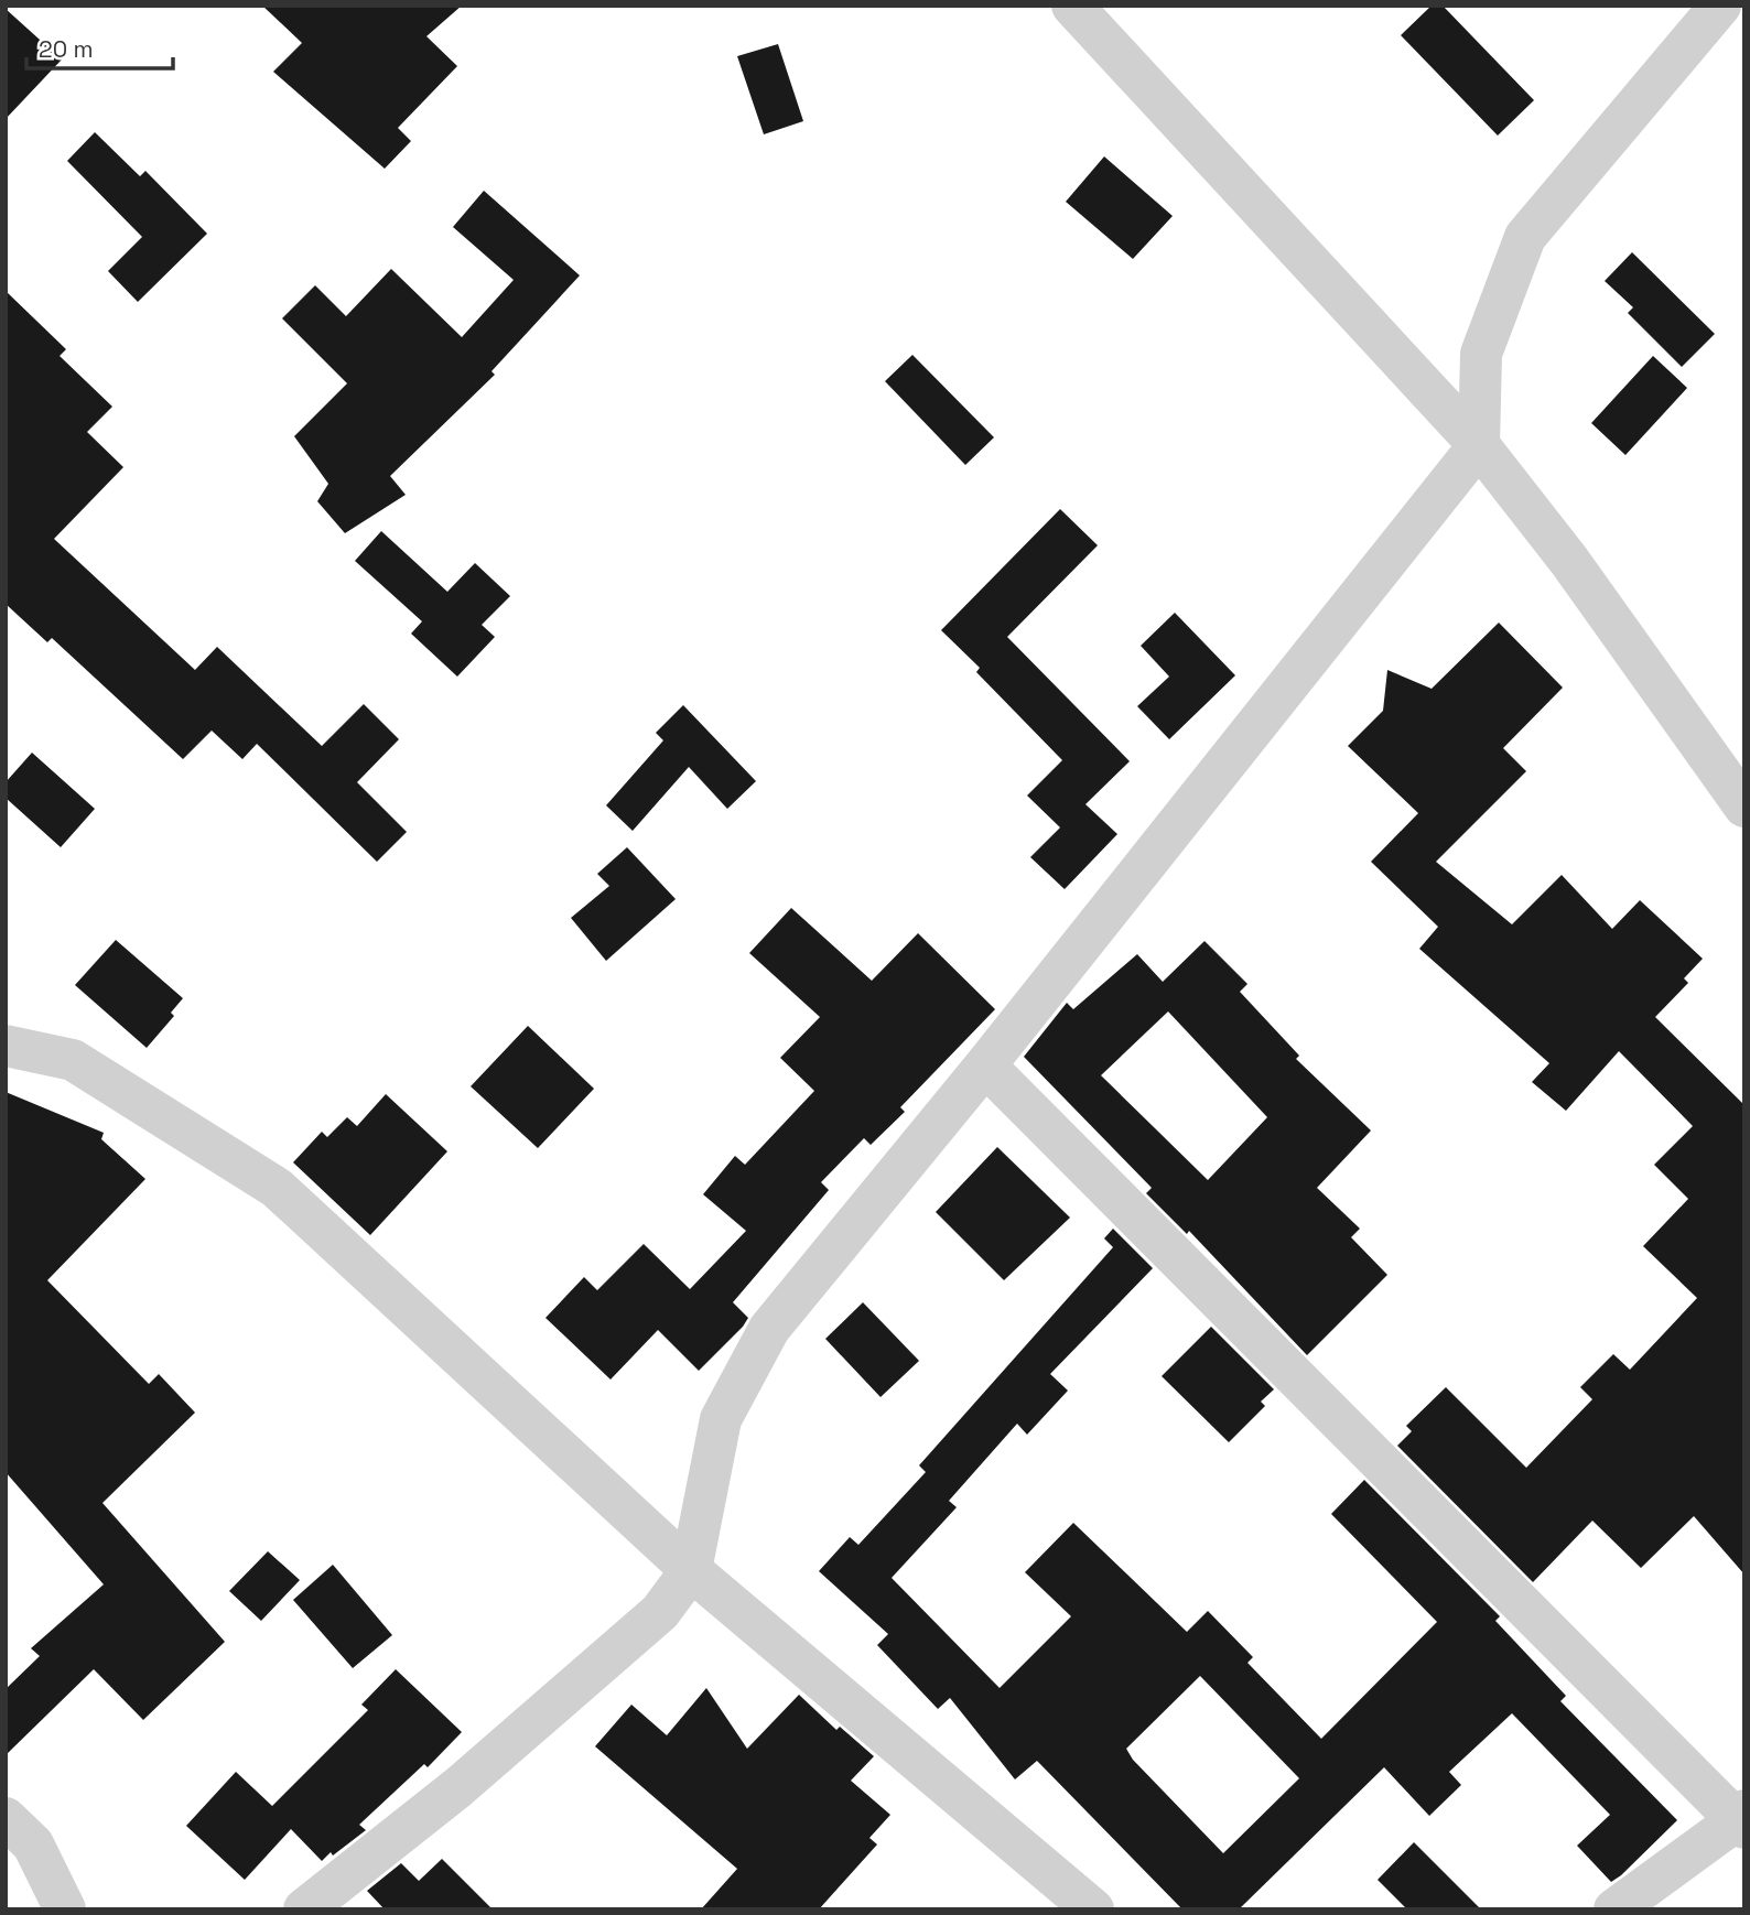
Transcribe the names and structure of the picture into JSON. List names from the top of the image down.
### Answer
{
  "scale_bar": "20 m"
}
